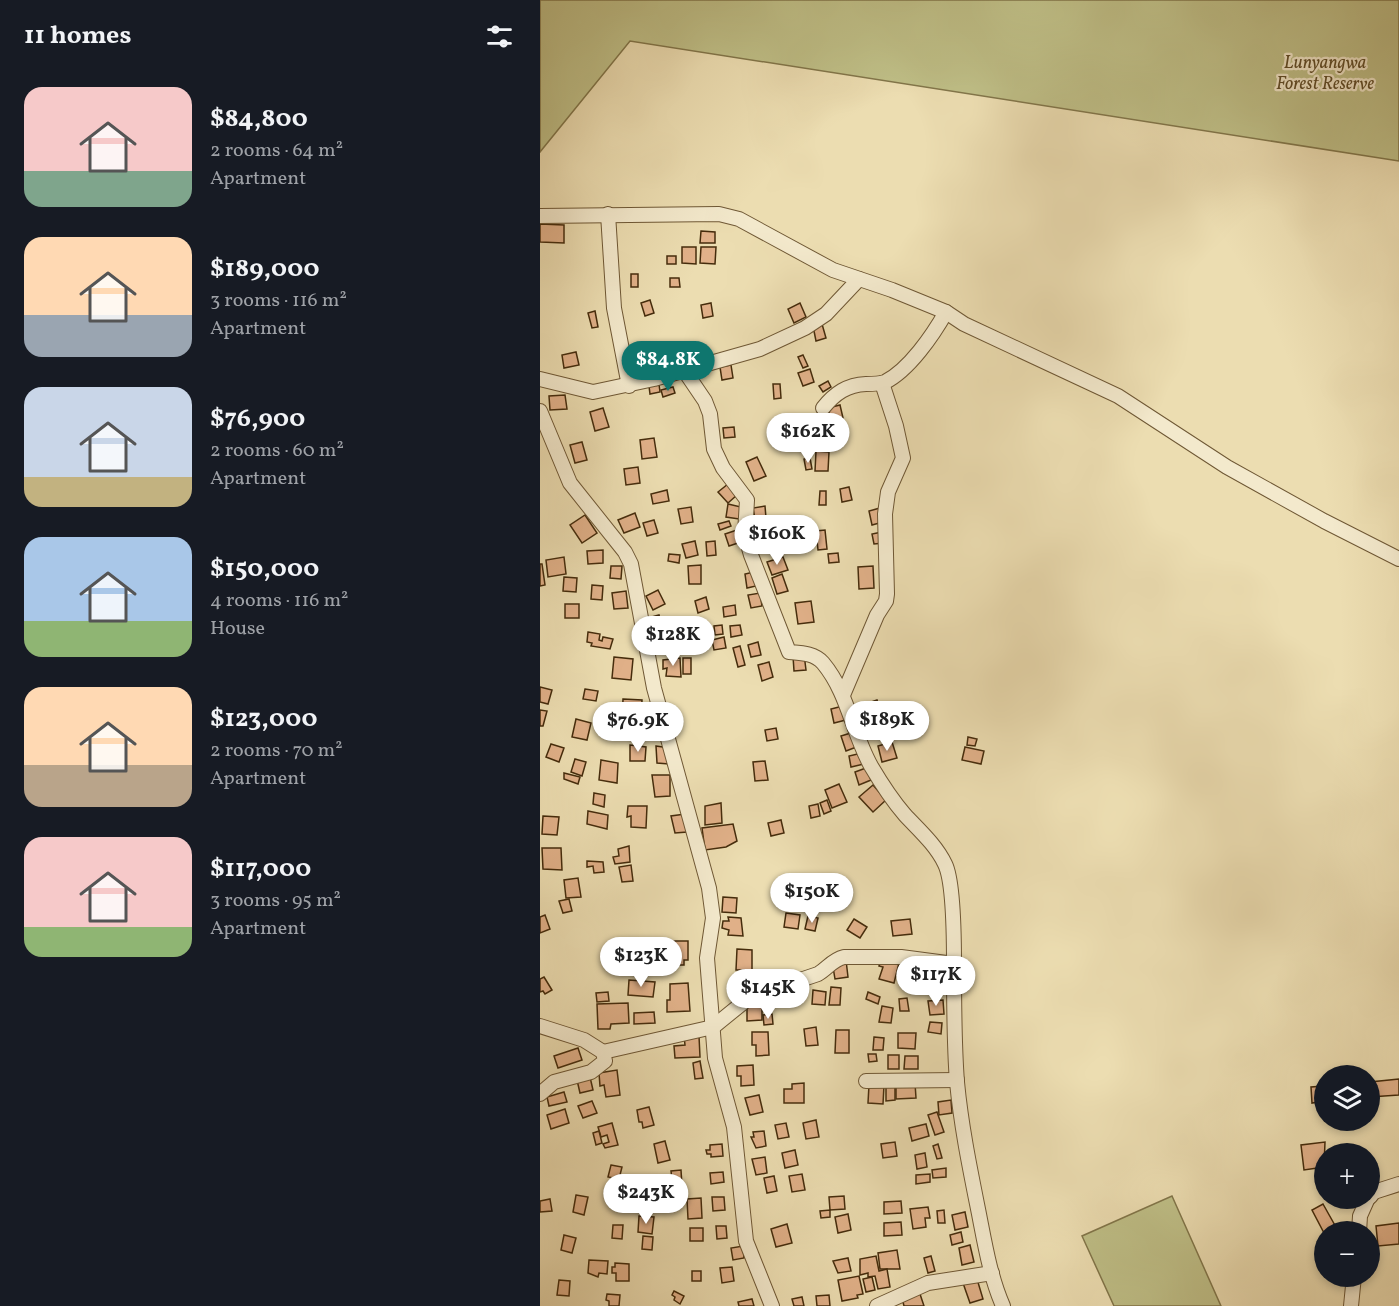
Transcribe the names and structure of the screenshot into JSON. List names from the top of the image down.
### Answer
{
  "parks": ["Lunyangwa Forest Reserve"],
  "page": {
    "heading": "11 homes",
    "list": [
      {
        "name": "$84,800",
        "note": "2 rooms · 64 m² · Apartment"
      },
      {
        "name": "$189,000",
        "note": "3 rooms · 116 m² · Apartment"
      },
      {
        "name": "$76,900",
        "note": "2 rooms · 60 m² · Apartment"
      },
      {
        "name": "$150,000",
        "note": "4 rooms · 116 m² · House"
      },
      {
        "name": "$123,000",
        "note": "2 rooms · 70 m² · Apartment"
      },
      {
        "name": "$117,000",
        "note": "3 rooms · 95 m² · Apartment"
      }
    ],
    "price": [
      "$84.8K",
      "$162K",
      "$160K",
      "$128K",
      "$189K",
      "$76.9K",
      "$150K",
      "$123K",
      "$117K",
      "$145K",
      "$243K"
    ],
    "map_buttons": ["+", "−"]
  }
}
